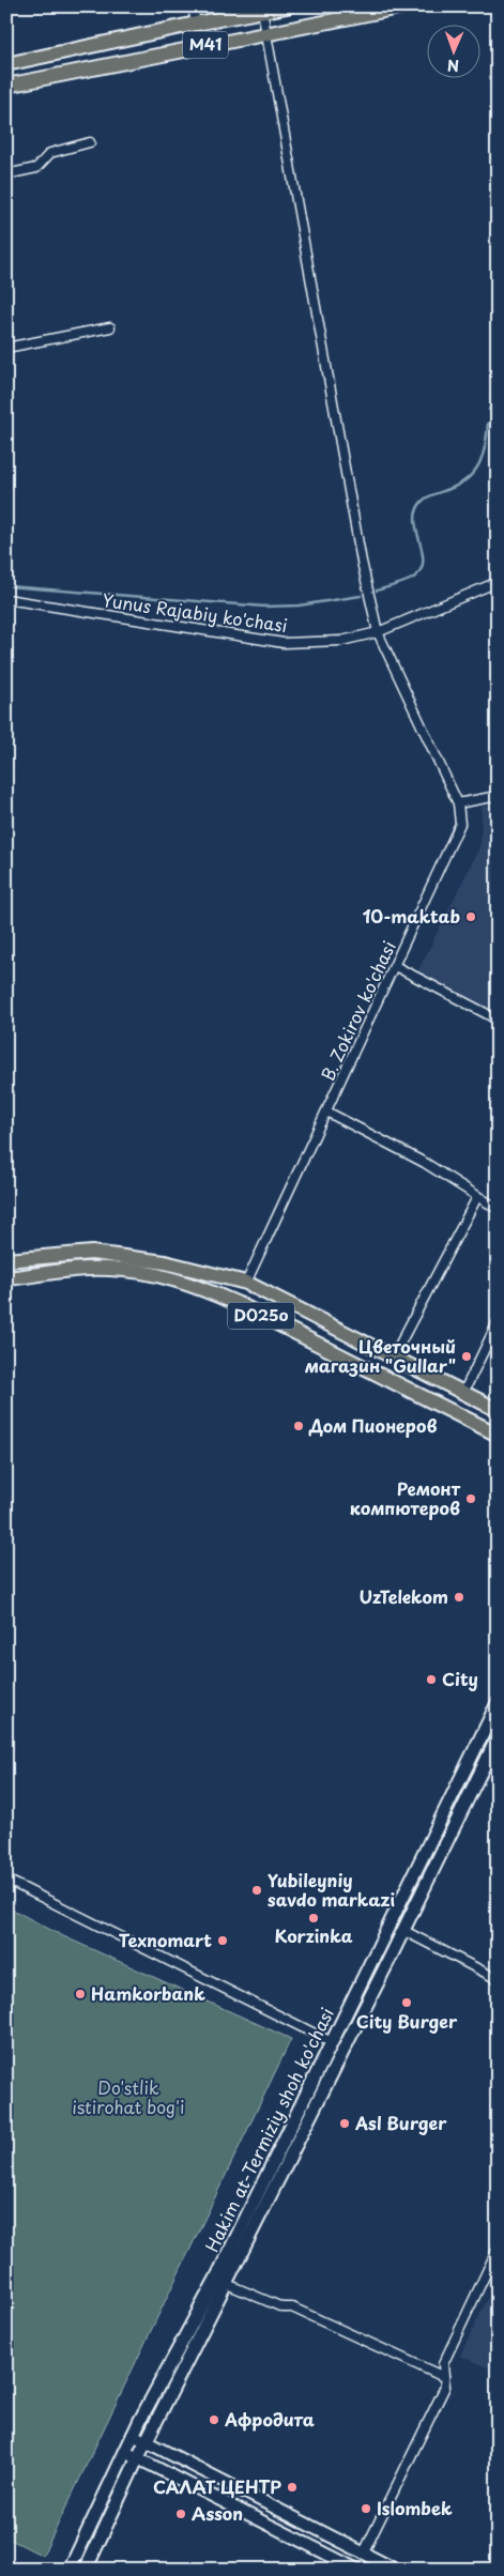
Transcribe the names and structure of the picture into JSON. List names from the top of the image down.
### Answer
{
  "streets": {
    "main road": ["M41", "D025o", "Hakim at-Termiziy shoh ko'chasi"],
    "street": ["Yunus Rajabiy ko'chasi", "B. Zokirov ko'chasi"]
  },
  "crossings": [
    ["M41", "B. Zokirov ko'chasi"],
    ["Yunus Rajabiy ko'chasi", "B. Zokirov ko'chasi"]
  ],
  "parks": ["Do'stlik istirohat bog'i"],
  "places": [
    "10-maktab",
    "Цветочный магазин \"Gullar\"",
    "Дом Пионеров",
    "Ремонт компютеров",
    "UzTelekom",
    "City",
    "Yubileyniy savdo markazi",
    "Korzinka",
    "Texnomart",
    "Hamkorbank",
    "City Burger",
    "Asl Burger",
    "Афродита",
    "САЛАТ ЦЕНТР",
    "Islombek",
    "Asson"
  ],
  "north": "bottom"
}
